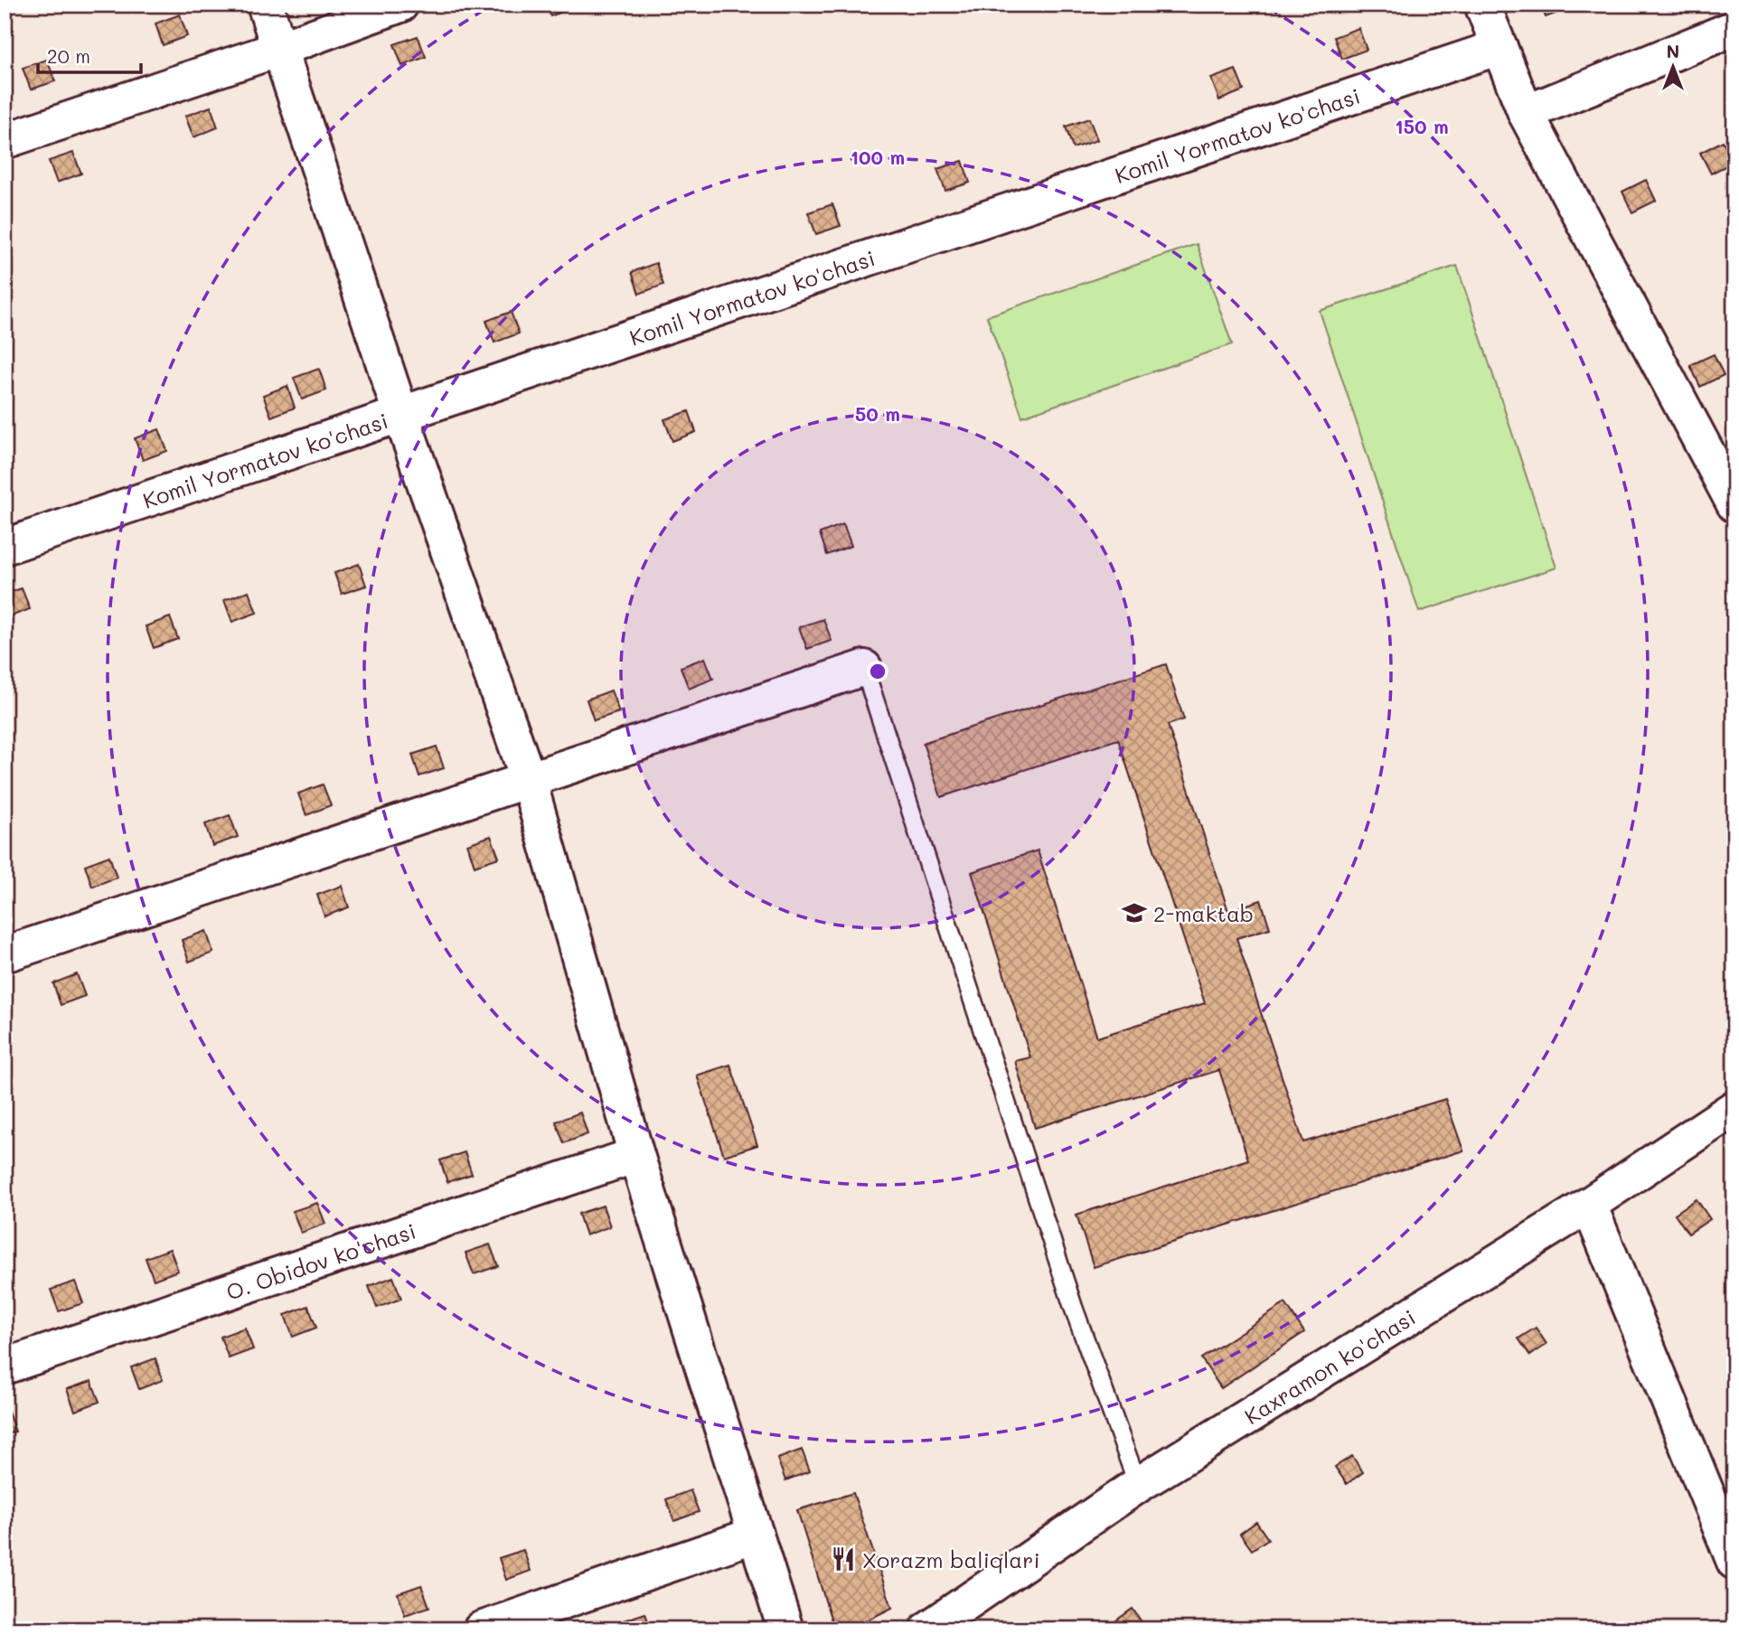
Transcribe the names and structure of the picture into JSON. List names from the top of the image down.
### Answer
{
  "streets": {
    "street": ["Komil Yormatov ko'chasi", "O. Obidov ko'chasi", "Kaxramon ko'chasi"]
  },
  "places": {
    "school or university": ["2-maktab"],
    "restaurant": ["Xorazm baliqlari"]
  },
  "scale_bar": "20 m",
  "north": "top",
  "rings": ["150 m", "100 m", "50 m"]
}
